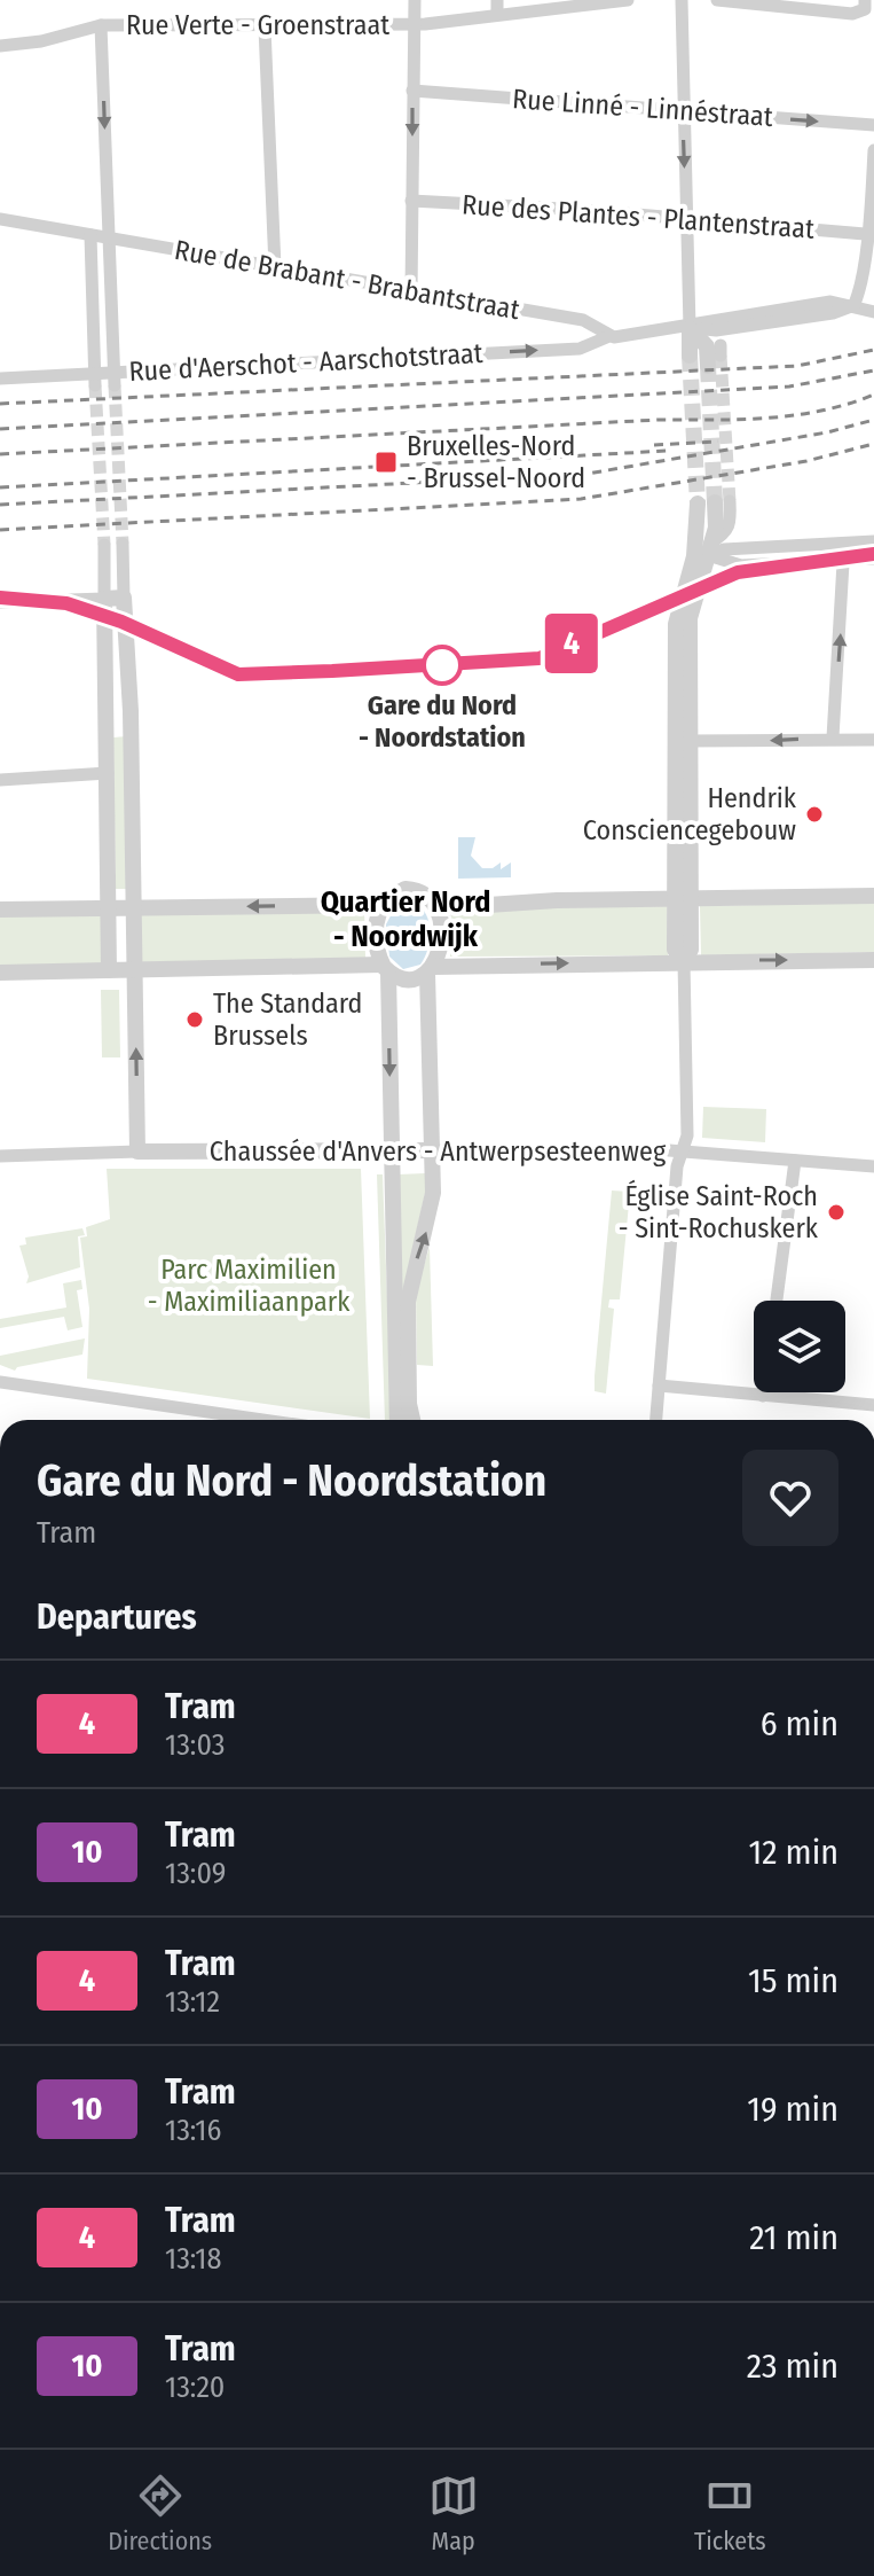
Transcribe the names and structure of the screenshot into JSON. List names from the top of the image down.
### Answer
{
  "streets": {
    "street": [
      "Rue Verte - Groenstraat",
      "Rue Linné - Linnéstraat",
      "Rue des Plantes - Plantenstraat",
      "Rue de Brabant - Brabantstraat",
      "Rue d'Aerschot - Aarschotstraat",
      "Chaussée d'Anvers - Antwerpsesteenweg"
    ]
  },
  "crossings": [
    ["Rue de Brabant - Brabantstraat", "Rue d'Aerschot - Aarschotstraat"]
  ],
  "one_way": ["Rue d'Aerschot - Aarschotstraat"],
  "districts": ["Quartier Nord - Noordwijk"],
  "parks": ["Parc Maximilien - Maximiliaanpark"],
  "places": {
    "transit": ["Bruxelles-Nord - Brussel-Noord"],
    "other": [
      "Gare du Nord - Noordstation",
      "Hendrik Consciencegebouw",
      "The Standard Brussels",
      "Église Saint-Roch - Sint-Rochuskerk"
    ]
  },
  "lines": ["tram line 4"],
  "page": {
    "on_map": "4",
    "heading": [
      ["Gare du Nord - Noordstation", "Tram"],
      "Departures"
    ],
    "list": [
      {
        "mark": "4",
        "name": "Tram",
        "note": "13:03",
        "value": "6 min"
      },
      {
        "mark": "10",
        "name": "Tram",
        "note": "13:09",
        "value": "12 min"
      },
      {
        "mark": "4",
        "name": "Tram",
        "note": "13:12",
        "value": "15 min"
      },
      {
        "mark": "10",
        "name": "Tram",
        "note": "13:16",
        "value": "19 min"
      },
      {
        "mark": "4",
        "name": "Tram",
        "note": "13:18",
        "value": "21 min"
      },
      {
        "mark": "10",
        "name": "Tram",
        "note": "13:20",
        "value": "23 min"
      }
    ],
    "tabs": ["Directions", "Map", "Tickets"]
  }
}
